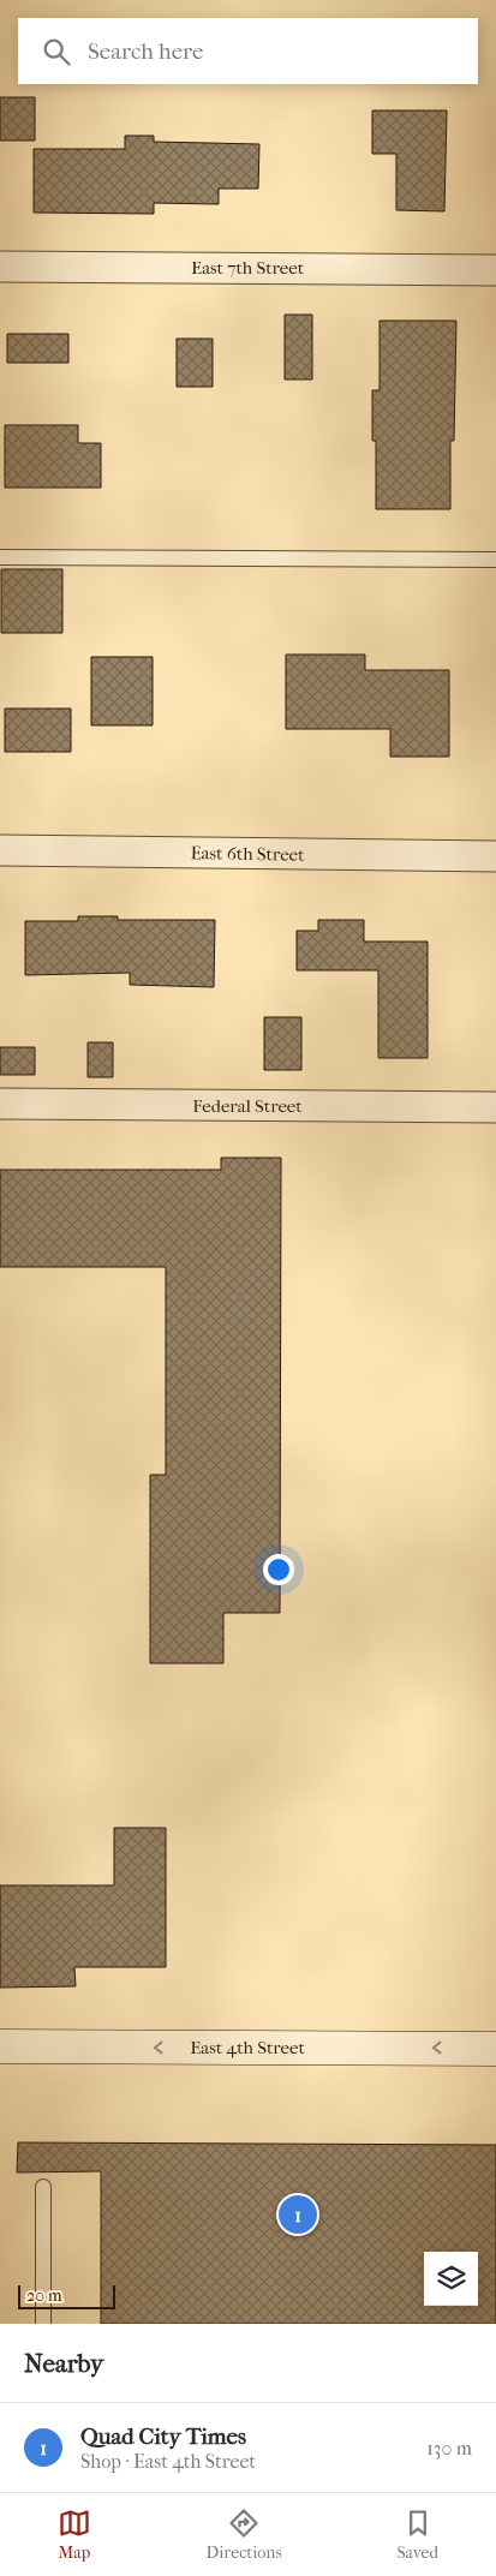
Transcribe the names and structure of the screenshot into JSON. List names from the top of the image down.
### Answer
{
  "streets": {
    "main road": ["East 4th Street"],
    "street": ["East 7th Street", "East 6th Street", "Federal Street"]
  },
  "one_way": ["East 4th Street"],
  "scale_bar": "20 m",
  "page": {
    "search": "Search here",
    "pins": "1",
    "scale": "20 m",
    "heading": "Nearby",
    "list": [
      {
        "mark": "1",
        "name": "Quad City Times",
        "note": "Shop · East 4th Street",
        "value": "130 m"
      }
    ],
    "nav": ["Map", "Directions", "Saved"]
  }
}
